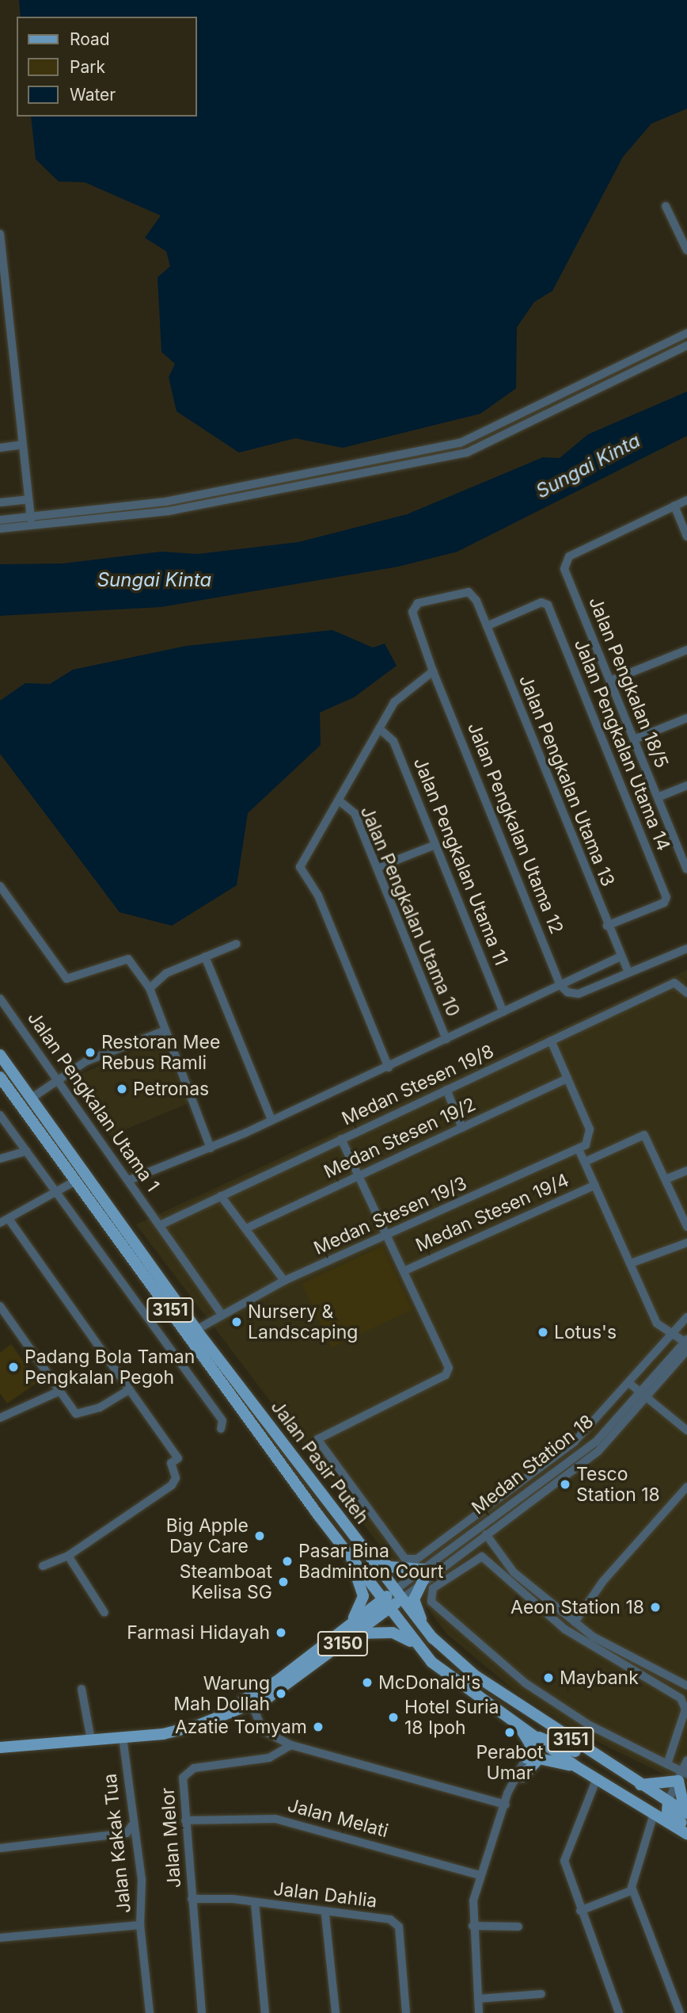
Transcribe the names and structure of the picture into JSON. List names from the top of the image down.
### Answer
{
  "streets": {
    "main road": [
      "3151",
      "Jalan Pasir Puteh",
      "Medan Station 18",
      "3150"
    ],
    "street": [
      "Jalan Pengkalan 18/5",
      "Jalan Pengkalan Utama 14",
      "Jalan Pengkalan Utama 13",
      "Jalan Pengkalan Utama 12",
      "Jalan Pengkalan Utama 11",
      "Jalan Pengkalan Utama 10",
      "Medan Stesen 19/8",
      "Jalan Pengkalan Utama 1",
      "Medan Stesen 19/2",
      "Medan Stesen 19/4",
      "Medan Stesen 19/3",
      "Jalan Melati",
      "Jalan Melor",
      "Jalan Kakak Tua",
      "Jalan Dahlia"
    ]
  },
  "crossings": [
    ["Jalan Pengkalan Utama 14", "Jalan Pengkalan Utama 13"],
    ["Jalan Pengkalan Utama 13", "Jalan Pengkalan Utama 12"],
    ["Medan Stesen 19/8", "Jalan Pengkalan Utama 1"],
    ["Jalan Pengkalan Utama 1", "Medan Stesen 19/3"],
    ["Medan Stesen 19/3", "Jalan Pasir Puteh"],
    ["Jalan Pasir Puteh", "Medan Station 18"],
    ["Jalan Pasir Puteh", "3150"],
    ["Medan Station 18", "3150"],
    ["3150", "Jalan Kakak Tua"],
    ["Jalan Melati", "Jalan Melor"],
    ["Jalan Melor", "Jalan Dahlia"]
  ],
  "water": ["Sungai Kinta"],
  "places": [
    "Restoran Mee Rebus Ramli",
    "Petronas",
    "Nursery & Landscaping",
    "Lotus's",
    "Padang Bola Taman Pengkalan Pegoh",
    "Tesco Station 18",
    "Big Apple Day Care",
    "Pasar Bina Badminton Court",
    "Steamboat Kelisa SG",
    "Aeon Station 18",
    "Farmasi Hidayah",
    "Maybank",
    "McDonald's",
    "Warung Mah Dollah",
    "Hotel Suria 18 Ipoh",
    "Azatie Tomyam",
    "Perabot Umar"
  ],
  "legend": ["Road", "Park", "Water"]
}
